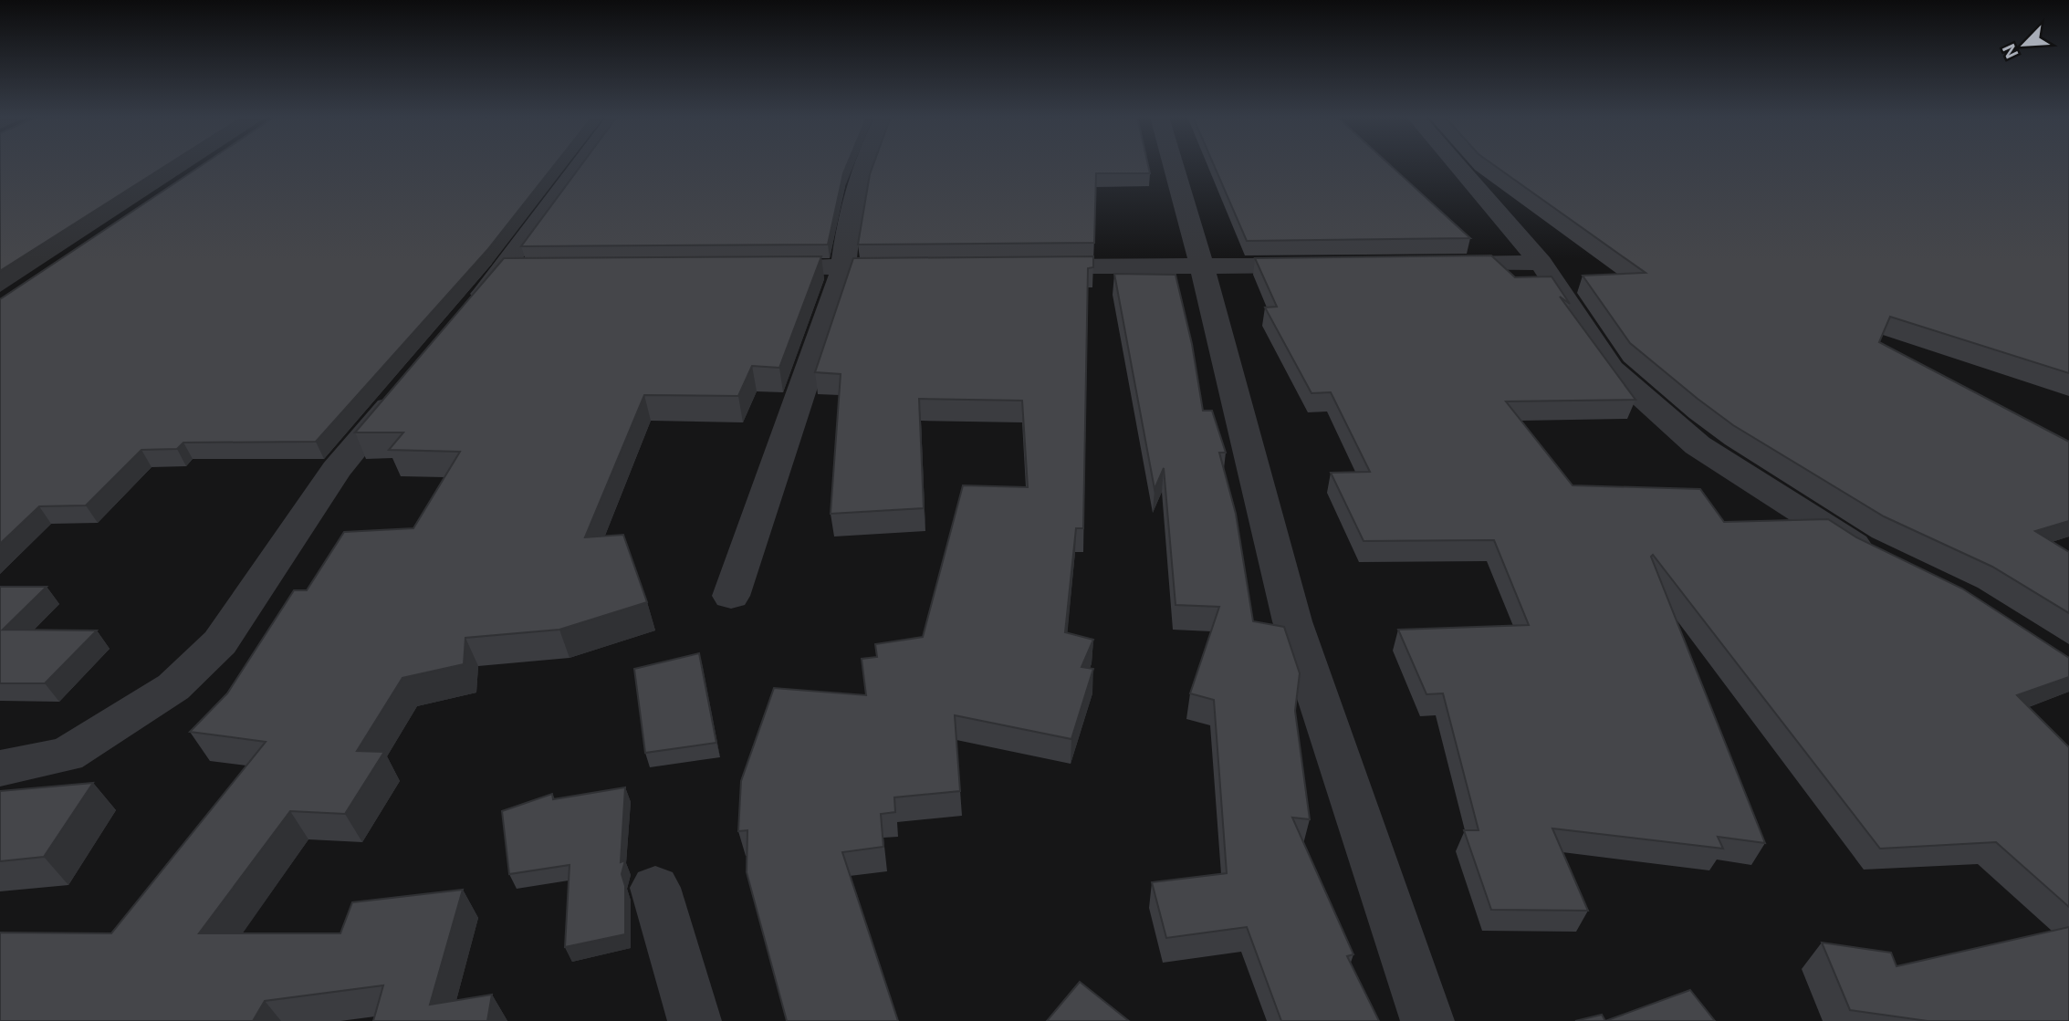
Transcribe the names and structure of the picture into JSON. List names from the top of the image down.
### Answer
{
  "north": "bottom left"
}
